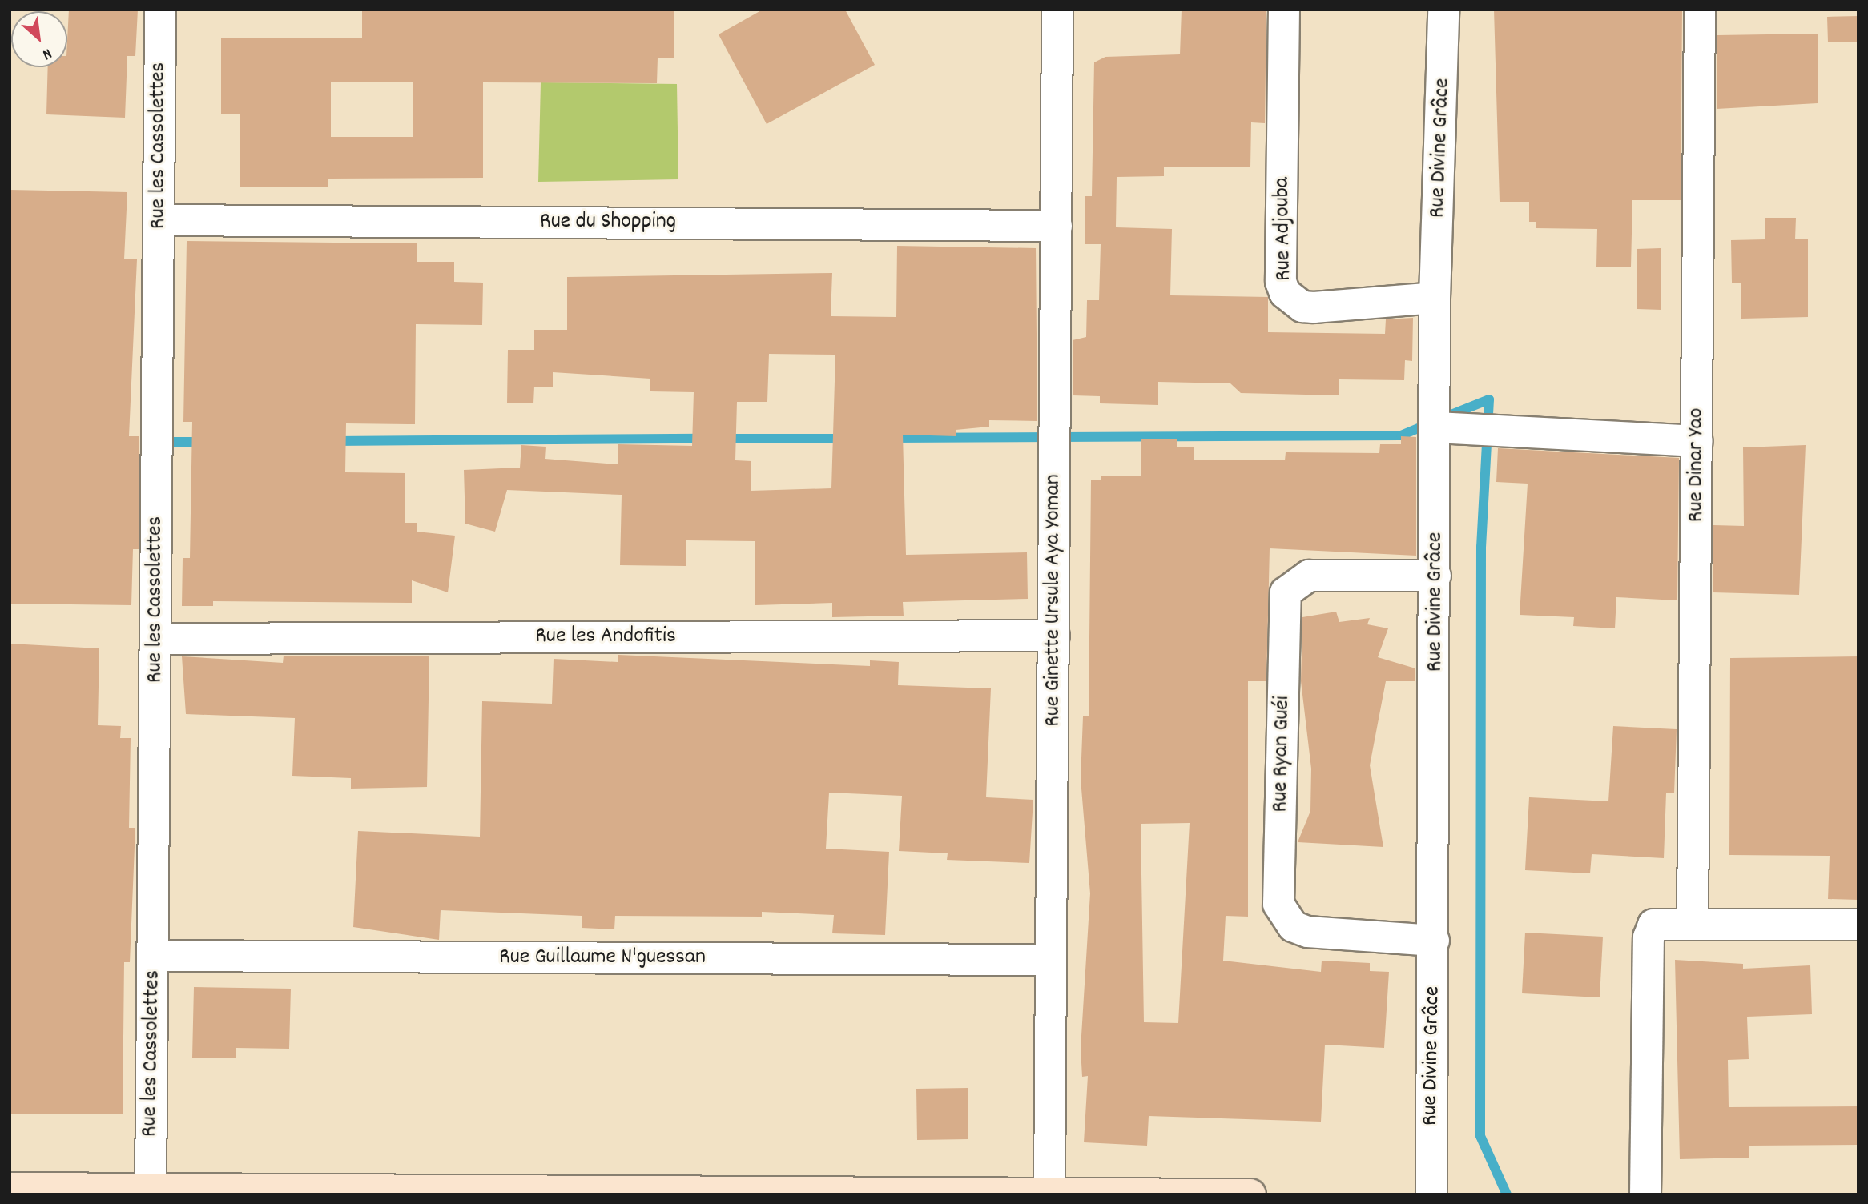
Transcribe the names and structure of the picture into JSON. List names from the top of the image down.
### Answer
{
  "streets": {
    "street": [
      "Rue les Cassolettes",
      "Rue Divine Grâce",
      "Rue du Shopping",
      "Rue Adjouba",
      "Rue Dinar Yao",
      "Rue Ginette Ursule Aya Yoman",
      "Rue les Andofitis",
      "Rue Ryan Guéi",
      "Rue Guillaume N'guessan"
    ]
  },
  "crossings": [
    ["Rue les Cassolettes", "Rue du Shopping"],
    ["Rue les Cassolettes", "Rue les Andofitis"],
    ["Rue les Cassolettes", "Rue Guillaume N'guessan"],
    ["Rue Divine Grâce", "Rue Adjouba"],
    ["Rue Divine Grâce", "Rue Ryan Guéi"],
    ["Rue du Shopping", "Rue Ginette Ursule Aya Yoman"],
    ["Rue Ginette Ursule Aya Yoman", "Rue les Andofitis"],
    ["Rue Ginette Ursule Aya Yoman", "Rue Guillaume N'guessan"]
  ],
  "north": "bottom right"
}
